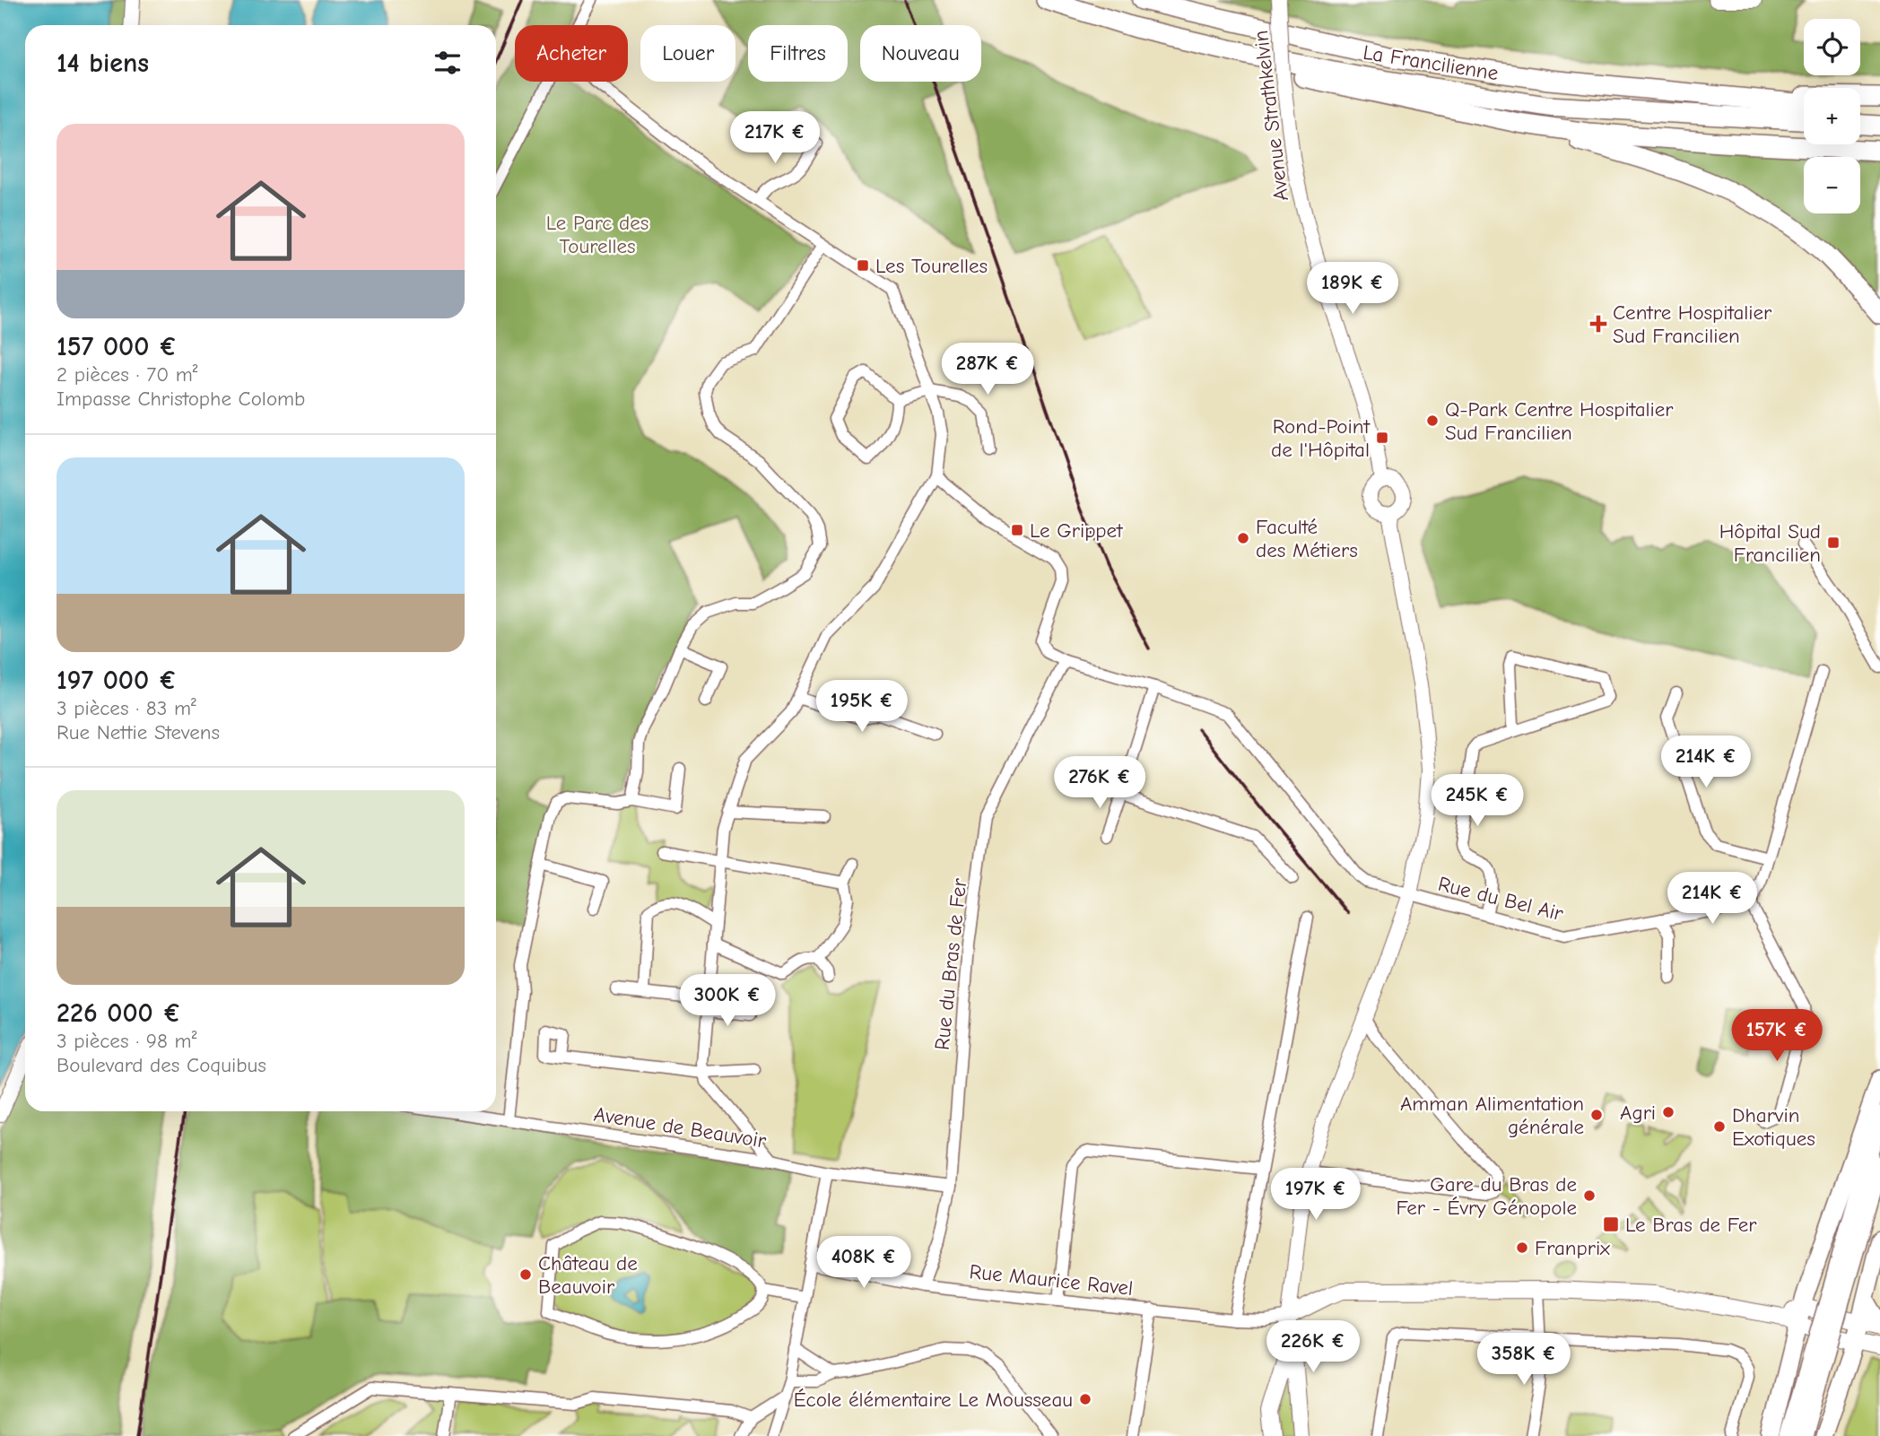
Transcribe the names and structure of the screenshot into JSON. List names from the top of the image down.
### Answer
{
  "streets": {
    "highway": ["La Francilienne"],
    "street": [
      "Avenue Strathkelvin",
      "Rue du Bel Air",
      "Rue du Bras de Fer",
      "Avenue de Beauvoir",
      "Rue Maurice Ravel"
    ]
  },
  "crossings": [
    ["Rue du Bel Air", "Rue du Bras de Fer"],
    ["Rue du Bras de Fer", "Avenue de Beauvoir"],
    ["Rue du Bras de Fer", "Rue Maurice Ravel"]
  ],
  "parks": ["Le Parc des Tourelles"],
  "places": {
    "transit": [
      "Les Tourelles",
      "Rond-Point de l'Hôpital",
      "Le Grippet",
      "Hôpital Sud Francilien",
      "Le Bras de Fer"
    ],
    "health": ["Centre Hospitalier Sud Francilien"],
    "other": [
      "Q-Park Centre Hospitalier Sud Francilien",
      "Faculté des Métiers",
      "Agri",
      "Amman Alimentation générale",
      "Dharvin Exotiques",
      "Gare du Bras de Fer - Évry Génopole",
      "Franprix",
      "Château de Beauvoir",
      "École élémentaire Le Mousseau"
    ]
  },
  "page": {
    "map_buttons": ["+", "−"],
    "chip": [
      "Acheter",
      "Louer",
      "Filtres",
      "Nouveau"
    ],
    "heading": "14 biens",
    "list": [
      {
        "name": "157 000 €",
        "note": "2 pièces · 70 m² · Impasse Christophe Colomb"
      },
      {
        "name": "197 000 €",
        "note": "3 pièces · 83 m² · Rue Nettie Stevens"
      },
      {
        "name": "226 000 €",
        "note": "3 pièces · 98 m² · Boulevard des Coquibus"
      }
    ],
    "price": [
      "217K €",
      "189K €",
      "287K €",
      "195K €",
      "214K €",
      "276K €",
      "245K €",
      "214K €",
      "300K €",
      "157K €",
      "197K €",
      "408K €",
      "226K €",
      "358K €"
    ]
  }
}
